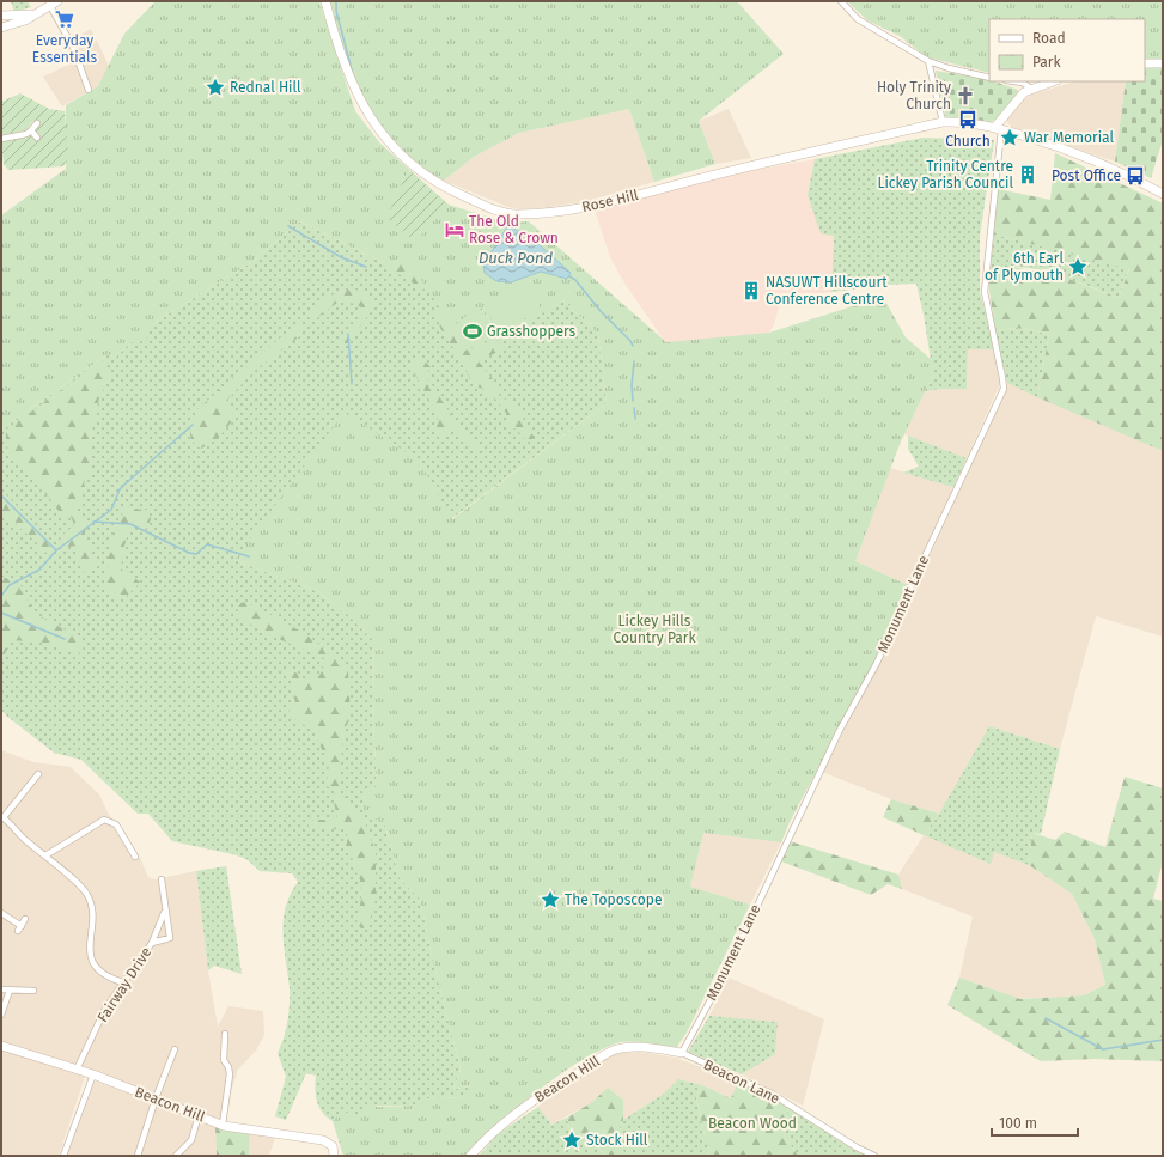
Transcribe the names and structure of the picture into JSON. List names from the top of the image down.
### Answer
{
  "streets": {
    "main road": ["Rose Hill", "Beacon Hill"],
    "street": ["Monument Lane", "Fairway Drive", "Beacon Lane"]
  },
  "crossings": [
    ["Rose Hill", "Monument Lane"],
    ["Monument Lane", "Beacon Hill"],
    ["Monument Lane", "Beacon Lane"],
    ["Fairway Drive", "Beacon Hill"],
    ["Beacon Hill", "Beacon Lane"]
  ],
  "water": ["Duck Pond"],
  "parks": ["Lickey Hills Country Park", "Beacon Wood"],
  "places": {
    "supermarket": ["Everyday Essentials"],
    "place": [
      "Rednal Hill",
      "War Memorial",
      "6th Earl of Plymouth",
      "The Toposcope",
      "Stock Hill"
    ],
    "church": ["Holy Trinity Church"],
    "bus stop": ["Church", "Post Office"],
    "building": ["Trinity Centre Lickey Parish Council", "NASUWT Hillscourt Conference Centre"],
    "hotel": ["The Old Rose & Crown"],
    "sports": ["Grasshoppers"]
  },
  "legend": ["Road", "Park"],
  "scale_bar": "100 m"
}
